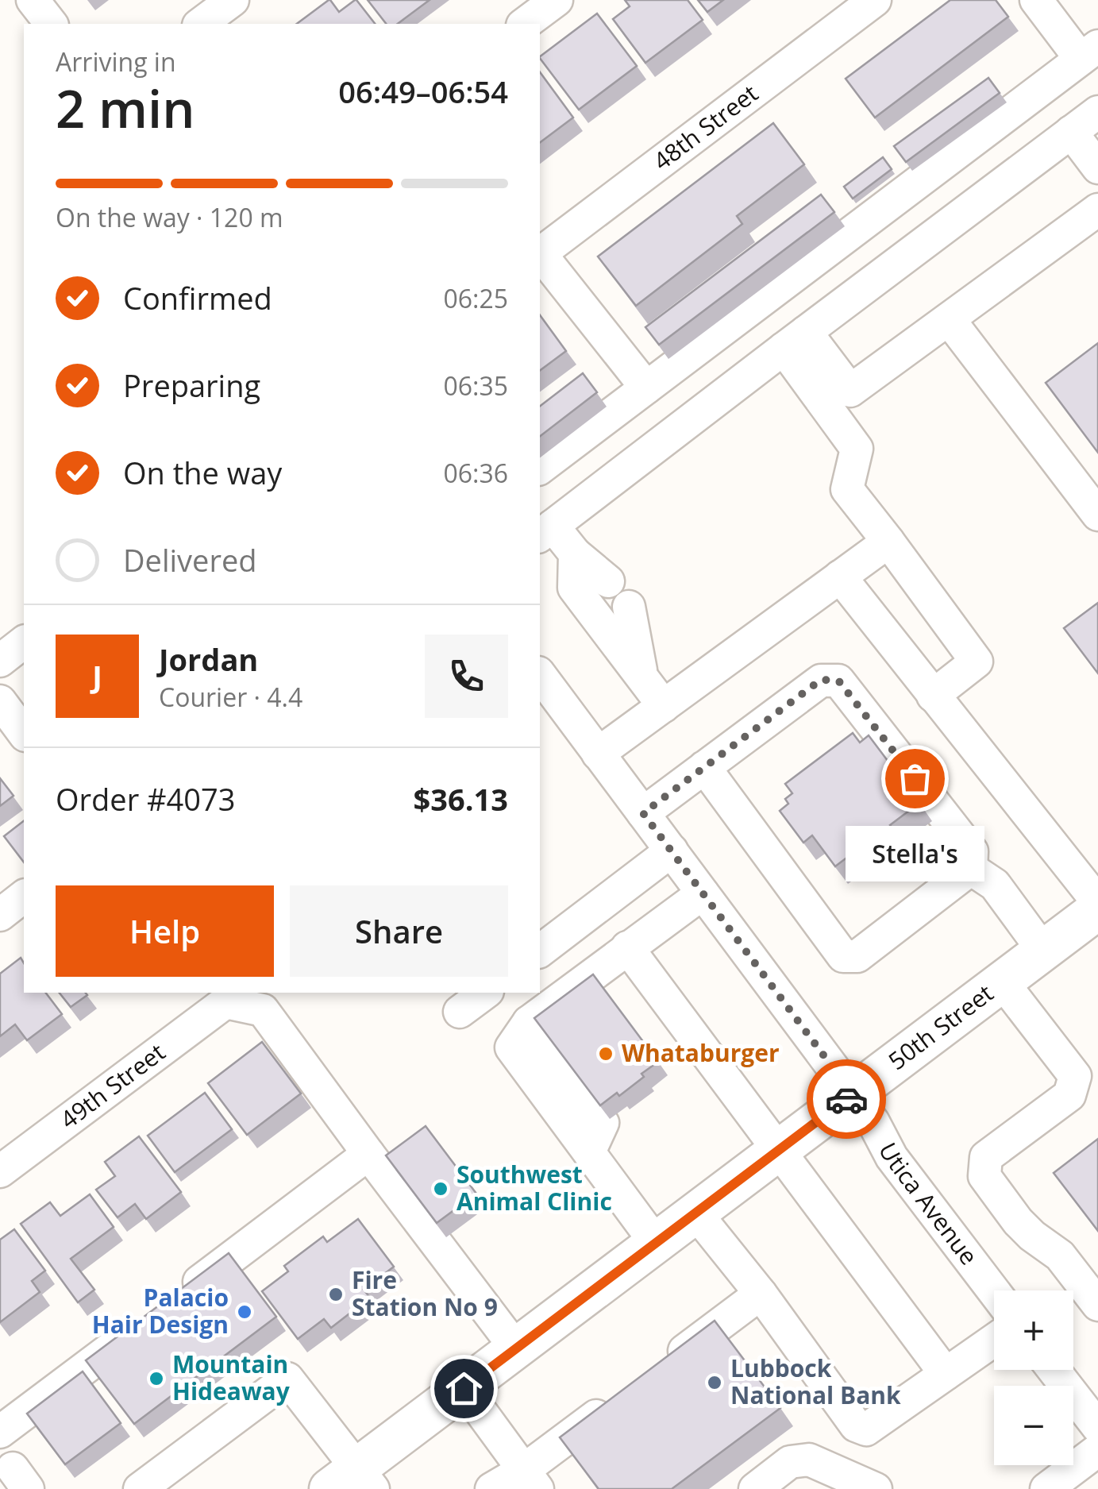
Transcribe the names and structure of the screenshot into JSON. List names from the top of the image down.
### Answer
{
  "streets": {
    "main road": ["50th Street"],
    "street": ["48th Street", "49th Street", "Utica Avenue"]
  },
  "crossings": [
    ["50th Street", "Utica Avenue"]
  ],
  "places": [
    "Stella's",
    "Whataburger",
    "Southwest Animal Clinic",
    "Fire Station No 9",
    "Palacio Hair Design",
    "Mountain Hideaway",
    "Lubbock National Bank"
  ],
  "page": {
    "heading": ["2 min", "Arriving in", "06:49–06:54"],
    "panel": [
      "Jordan",
      "Courier · 4.4",
      "Order #4073",
      "$36.13"
    ],
    "bar": "On the way · 120 m",
    "list": [
      ["Confirmed", "06:25"],
      ["Preparing", "06:35"],
      ["On the way", "06:36"],
      "Delivered"
    ],
    "round": "J",
    "bubble": "Stella's",
    "buttons": ["Help", "Share"],
    "map_buttons": ["+", "−"]
  }
}
